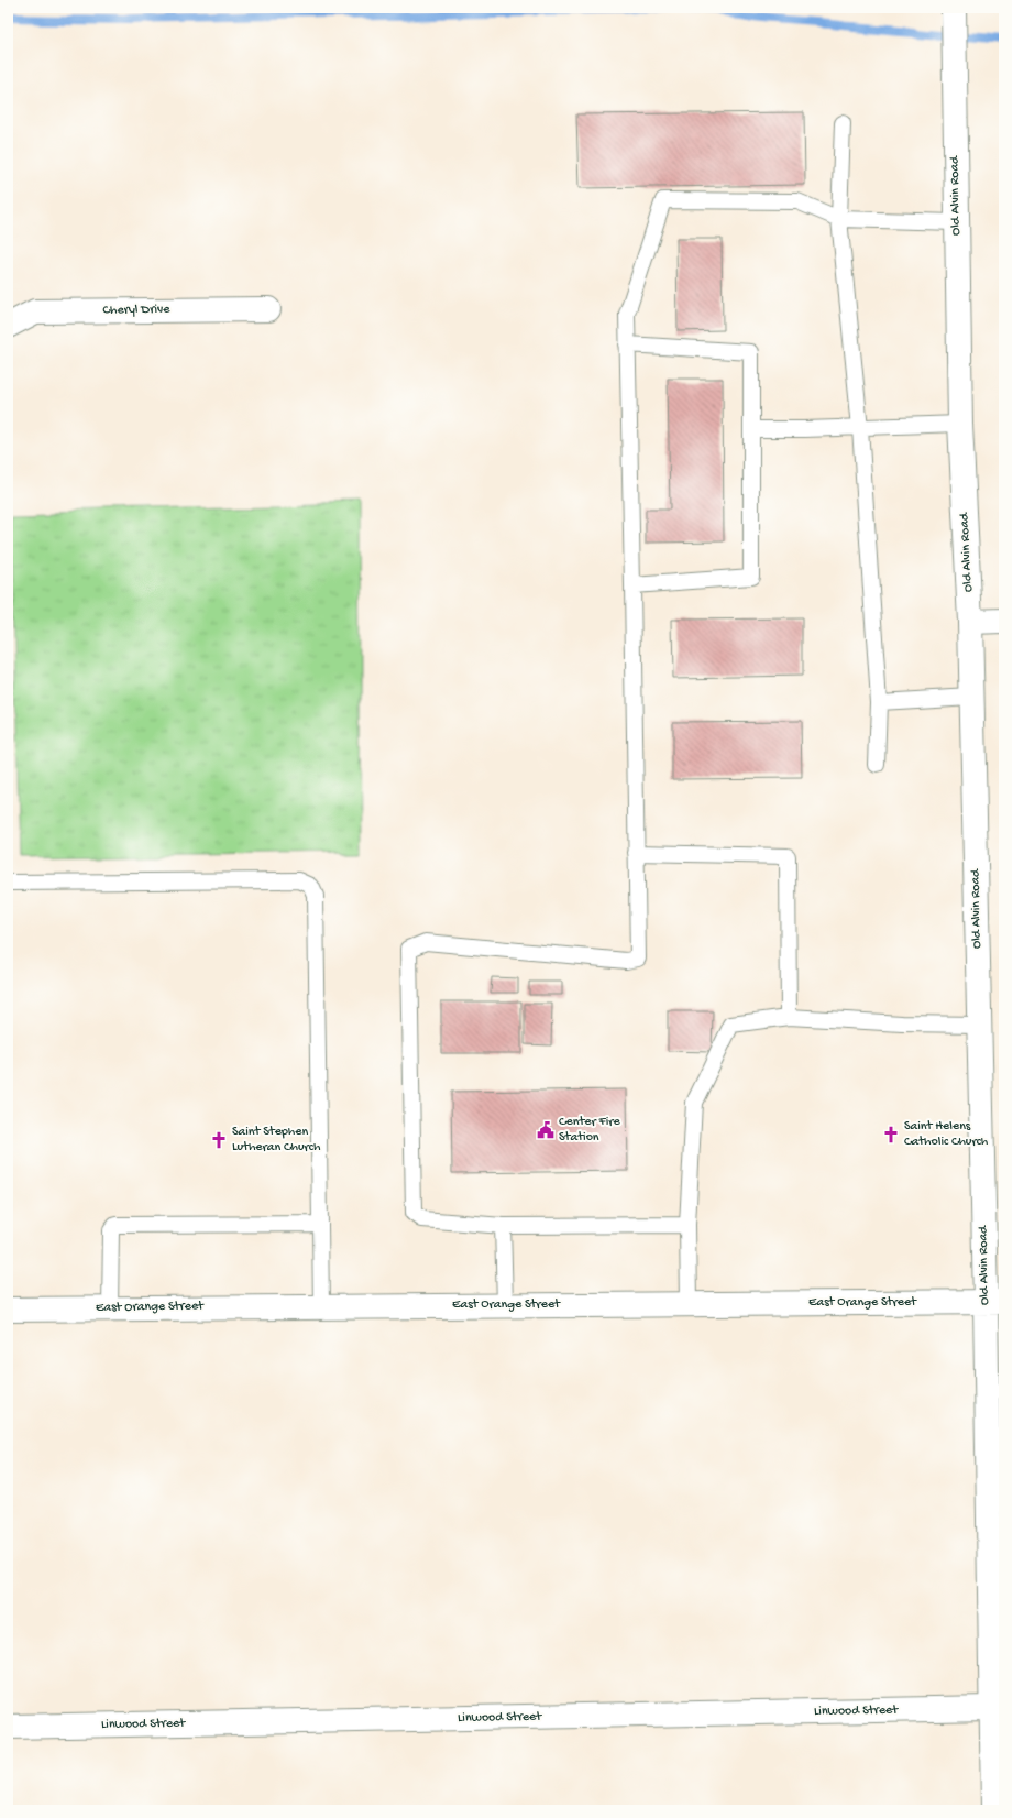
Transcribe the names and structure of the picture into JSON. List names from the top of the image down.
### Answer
{
  "streets": {
    "street": [
      "Old Alvin Road",
      "Cheryl Drive",
      "East Orange Street",
      "Linwood Street"
    ]
  },
  "crossings": [
    ["Old Alvin Road", "East Orange Street"],
    ["Old Alvin Road", "Linwood Street"]
  ],
  "places": {
    "public building": ["Center Fire Station"],
    "church": ["Saint Helens Catholic Church", "Saint Stephen Lutheran Church"]
  }
}
